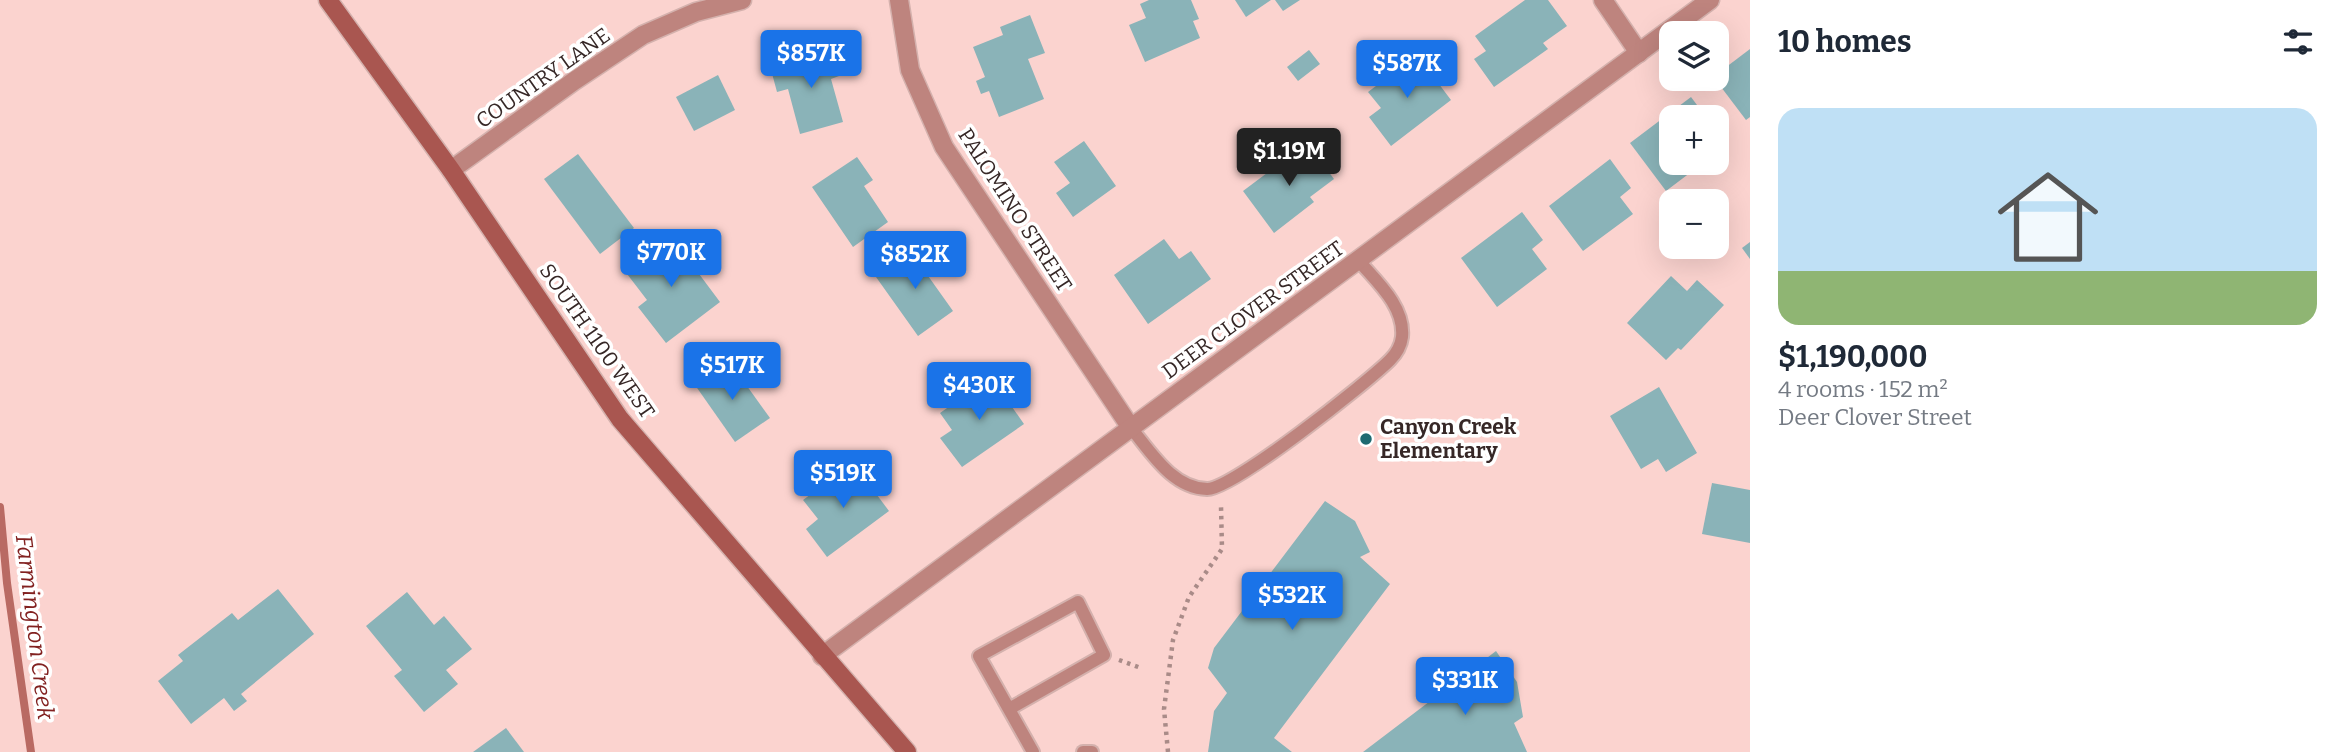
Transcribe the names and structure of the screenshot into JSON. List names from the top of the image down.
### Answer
{
  "streets": {
    "street": [
      "COUNTRY LANE",
      "PALOMINO STREET",
      "DEER CLOVER STREET",
      "SOUTH 1100 WEST"
    ]
  },
  "crossings": [
    ["COUNTRY LANE", "SOUTH 1100 WEST"],
    ["PALOMINO STREET", "DEER CLOVER STREET"],
    ["DEER CLOVER STREET", "SOUTH 1100 WEST"]
  ],
  "water": ["Farmington Creek"],
  "places": ["Canyon Creek Elementary"],
  "page": {
    "heading": "10 homes",
    "map_buttons": ["+", "−"],
    "price": [
      "$857K",
      "$587K",
      "$1.19M",
      "$770K",
      "$852K",
      "$517K",
      "$430K",
      "$519K",
      "$532K",
      "$331K"
    ],
    "list": [
      {
        "name": "$1,190,000",
        "note": "4 rooms · 152 m² · Deer Clover Street"
      }
    ]
  }
}
